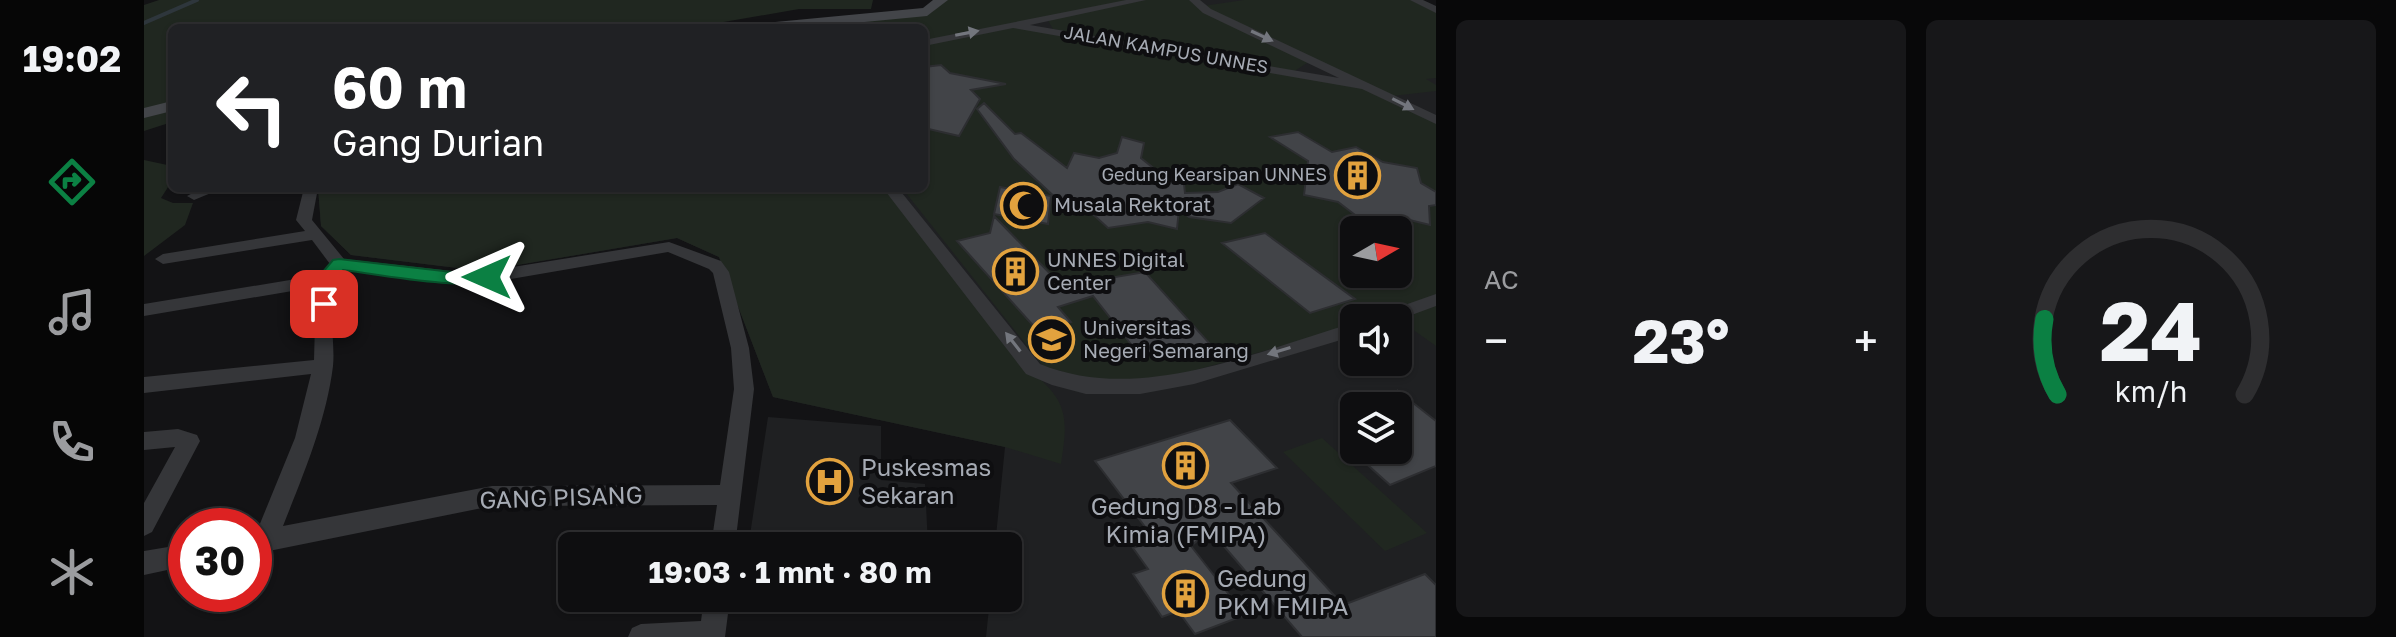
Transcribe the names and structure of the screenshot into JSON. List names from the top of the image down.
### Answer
{
  "streets": {
    "street": ["JALAN KAMPUS UNNES", "GANG PISANG"]
  },
  "places": {
    "building": [
      "Gedung Kearsipan UNNES",
      "UNNES Digital Center",
      "Gedung D8 - Lab Kimia (FMIPA)",
      "Gedung PKM FMIPA"
    ],
    "mosque": ["Musala Rektorat"],
    "school or university": ["Universitas Negeri Semarang"],
    "hospital": ["Puskesmas Sekaran"]
  },
  "north": "right",
  "page": {
    "tabs": "19:02",
    "tile": "AC",
    "turn": ["60 m", "Gang Durian"],
    "heat": ["−", "23°", "+"],
    "limit": "30",
    "trip": "19:03 · 1 mnt · 80 m",
    "gauge": ["24", "km/h"]
  }
}
